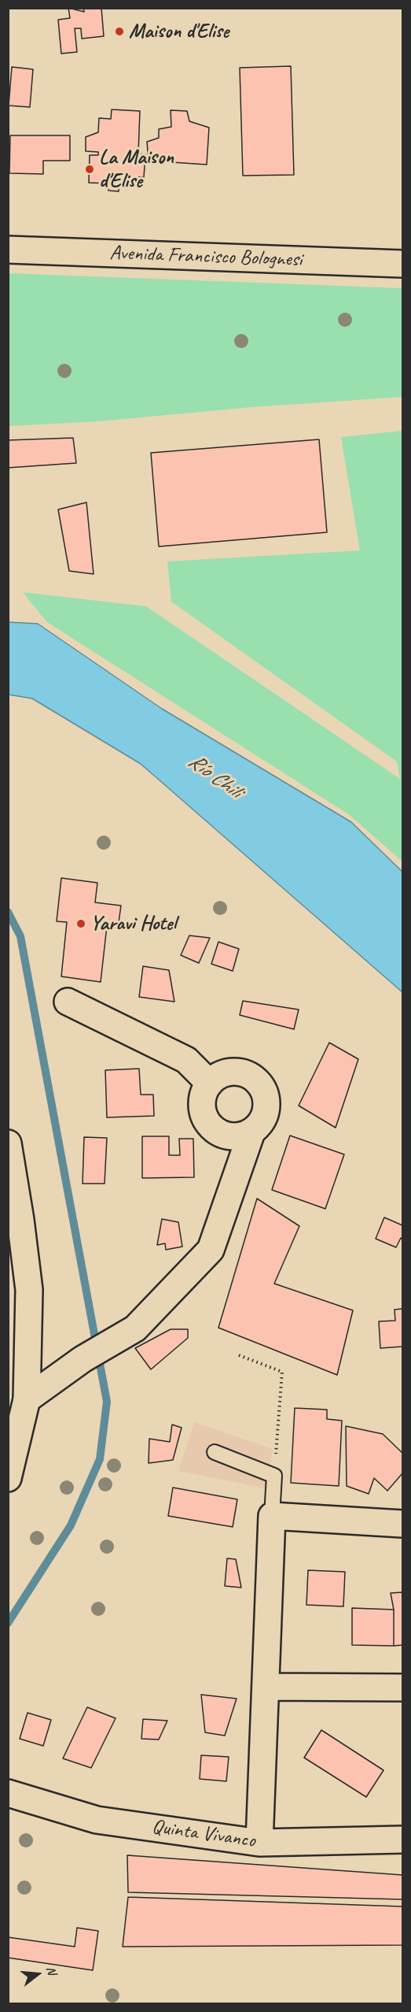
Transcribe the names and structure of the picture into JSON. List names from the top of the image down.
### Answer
{
  "streets": {
    "street": ["Avenida Francisco Bolognesi", "Quinta Vivanco"]
  },
  "water": ["Río Chili"],
  "places": ["Maison d'Elise", "La Maison d'Elise", "Yaravi Hotel"],
  "north": "right"
}
